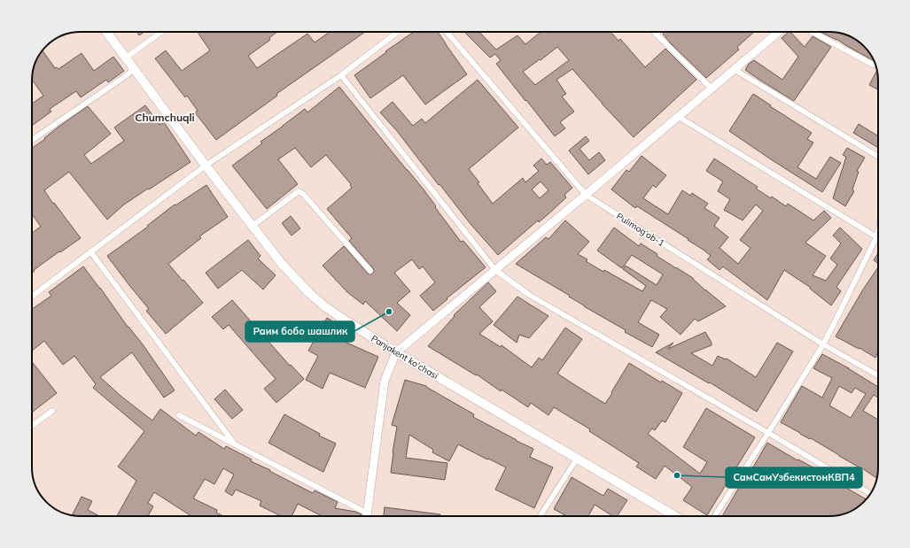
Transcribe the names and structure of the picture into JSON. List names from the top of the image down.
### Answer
{
  "streets": {
    "main road": ["Panjakent ko'chasi"],
    "street": ["Pulimog’ob-1"]
  },
  "districts": ["Chumchuqli"],
  "places": ["Раим бобо шашлик", "СамСамУзбекистонКВП4"]
}
